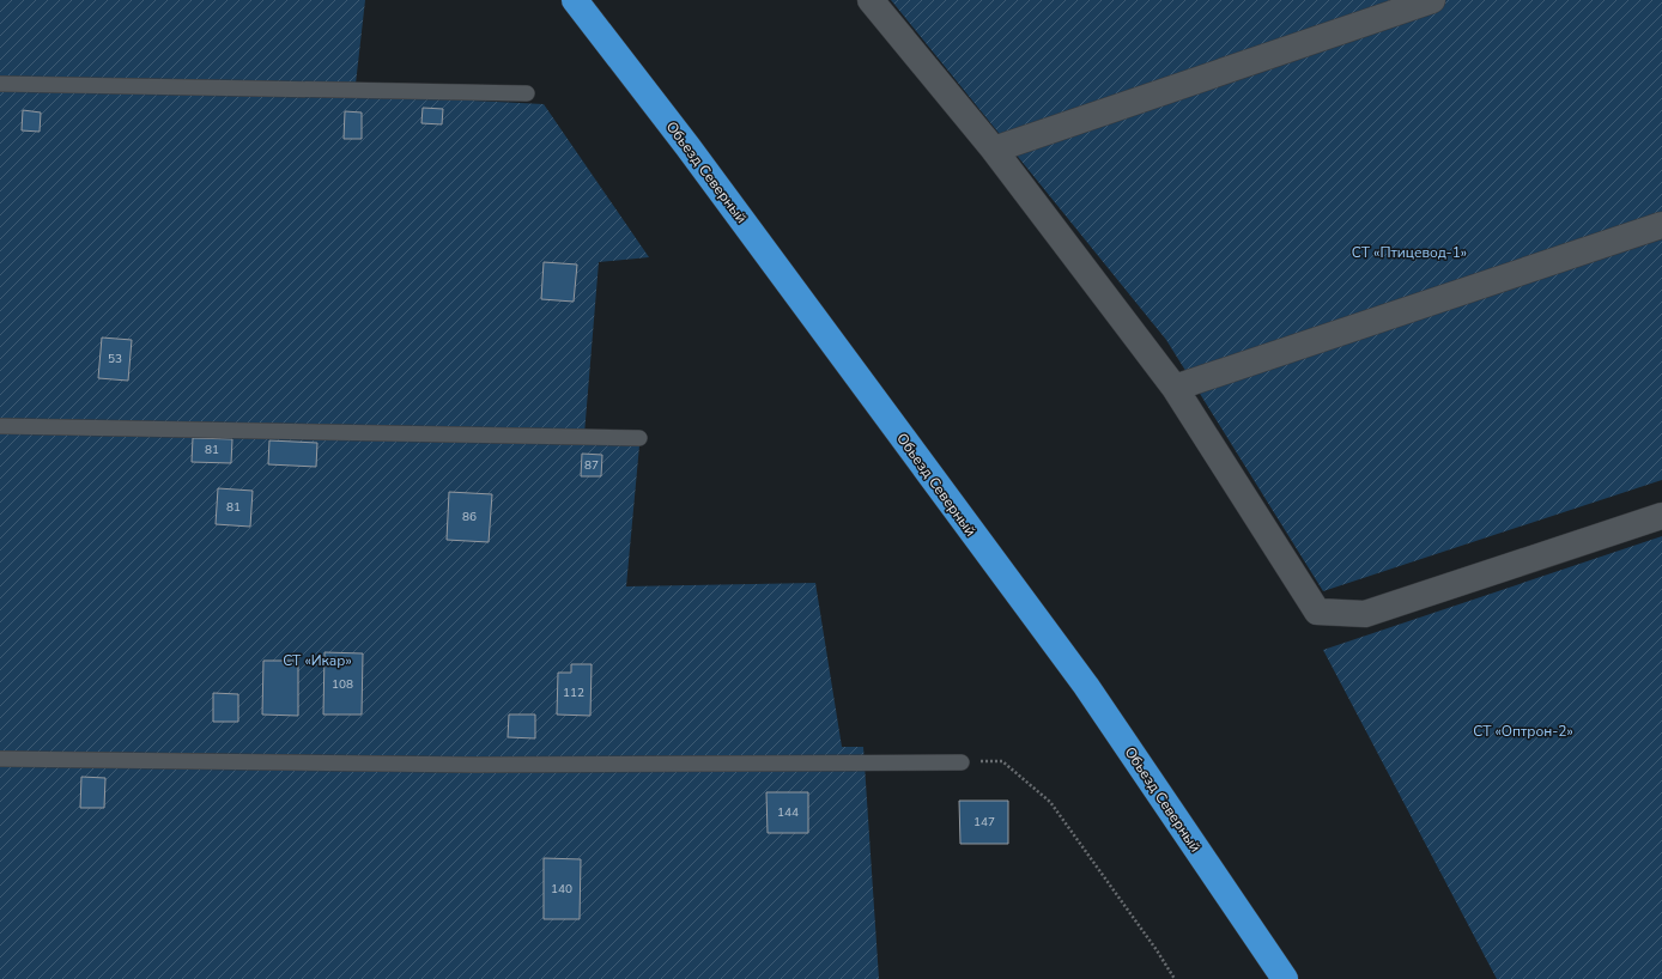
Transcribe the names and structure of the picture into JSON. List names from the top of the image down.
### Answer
{
  "streets": {
    "highway": ["Обьезд Северный"]
  },
  "parks": ["СТ «Птицевод-1»", "СТ «Икар»", "СТ «Оптрон-2»"],
  "house_numbers": [
    "53",
    "81",
    "87",
    "81",
    "86",
    "108",
    "112",
    "144",
    "147",
    "140"
  ]
}
